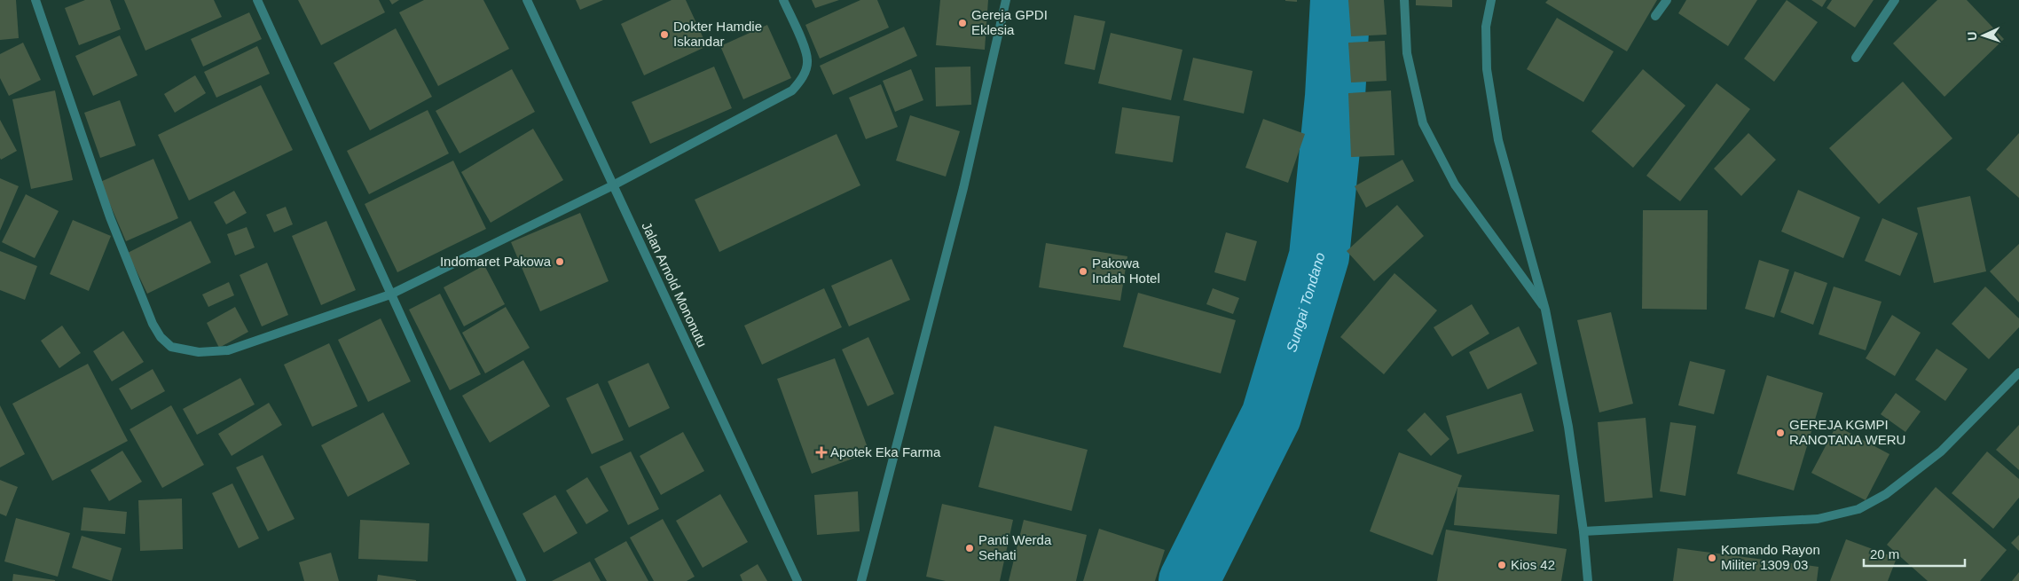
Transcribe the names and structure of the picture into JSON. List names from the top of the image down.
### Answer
{
  "streets": {
    "street": ["Jalan Arnold Mononutu"]
  },
  "water": ["Sungai Tondano"],
  "places": {
    "other": [
      "Gereja GPDI Eklesia",
      "Dokter Hamdie Iskandar",
      "Indomaret Pakowa",
      "Pakowa Indah Hotel",
      "GEREJA KGMPI RANOTANA WERU",
      "Panti Werda Sehati",
      "Komando Rayon Militer 1309 03",
      "Kios 42"
    ],
    "health": ["Apotek Eka Farma"]
  },
  "scale_bar": "20 m",
  "north": "left"
}
